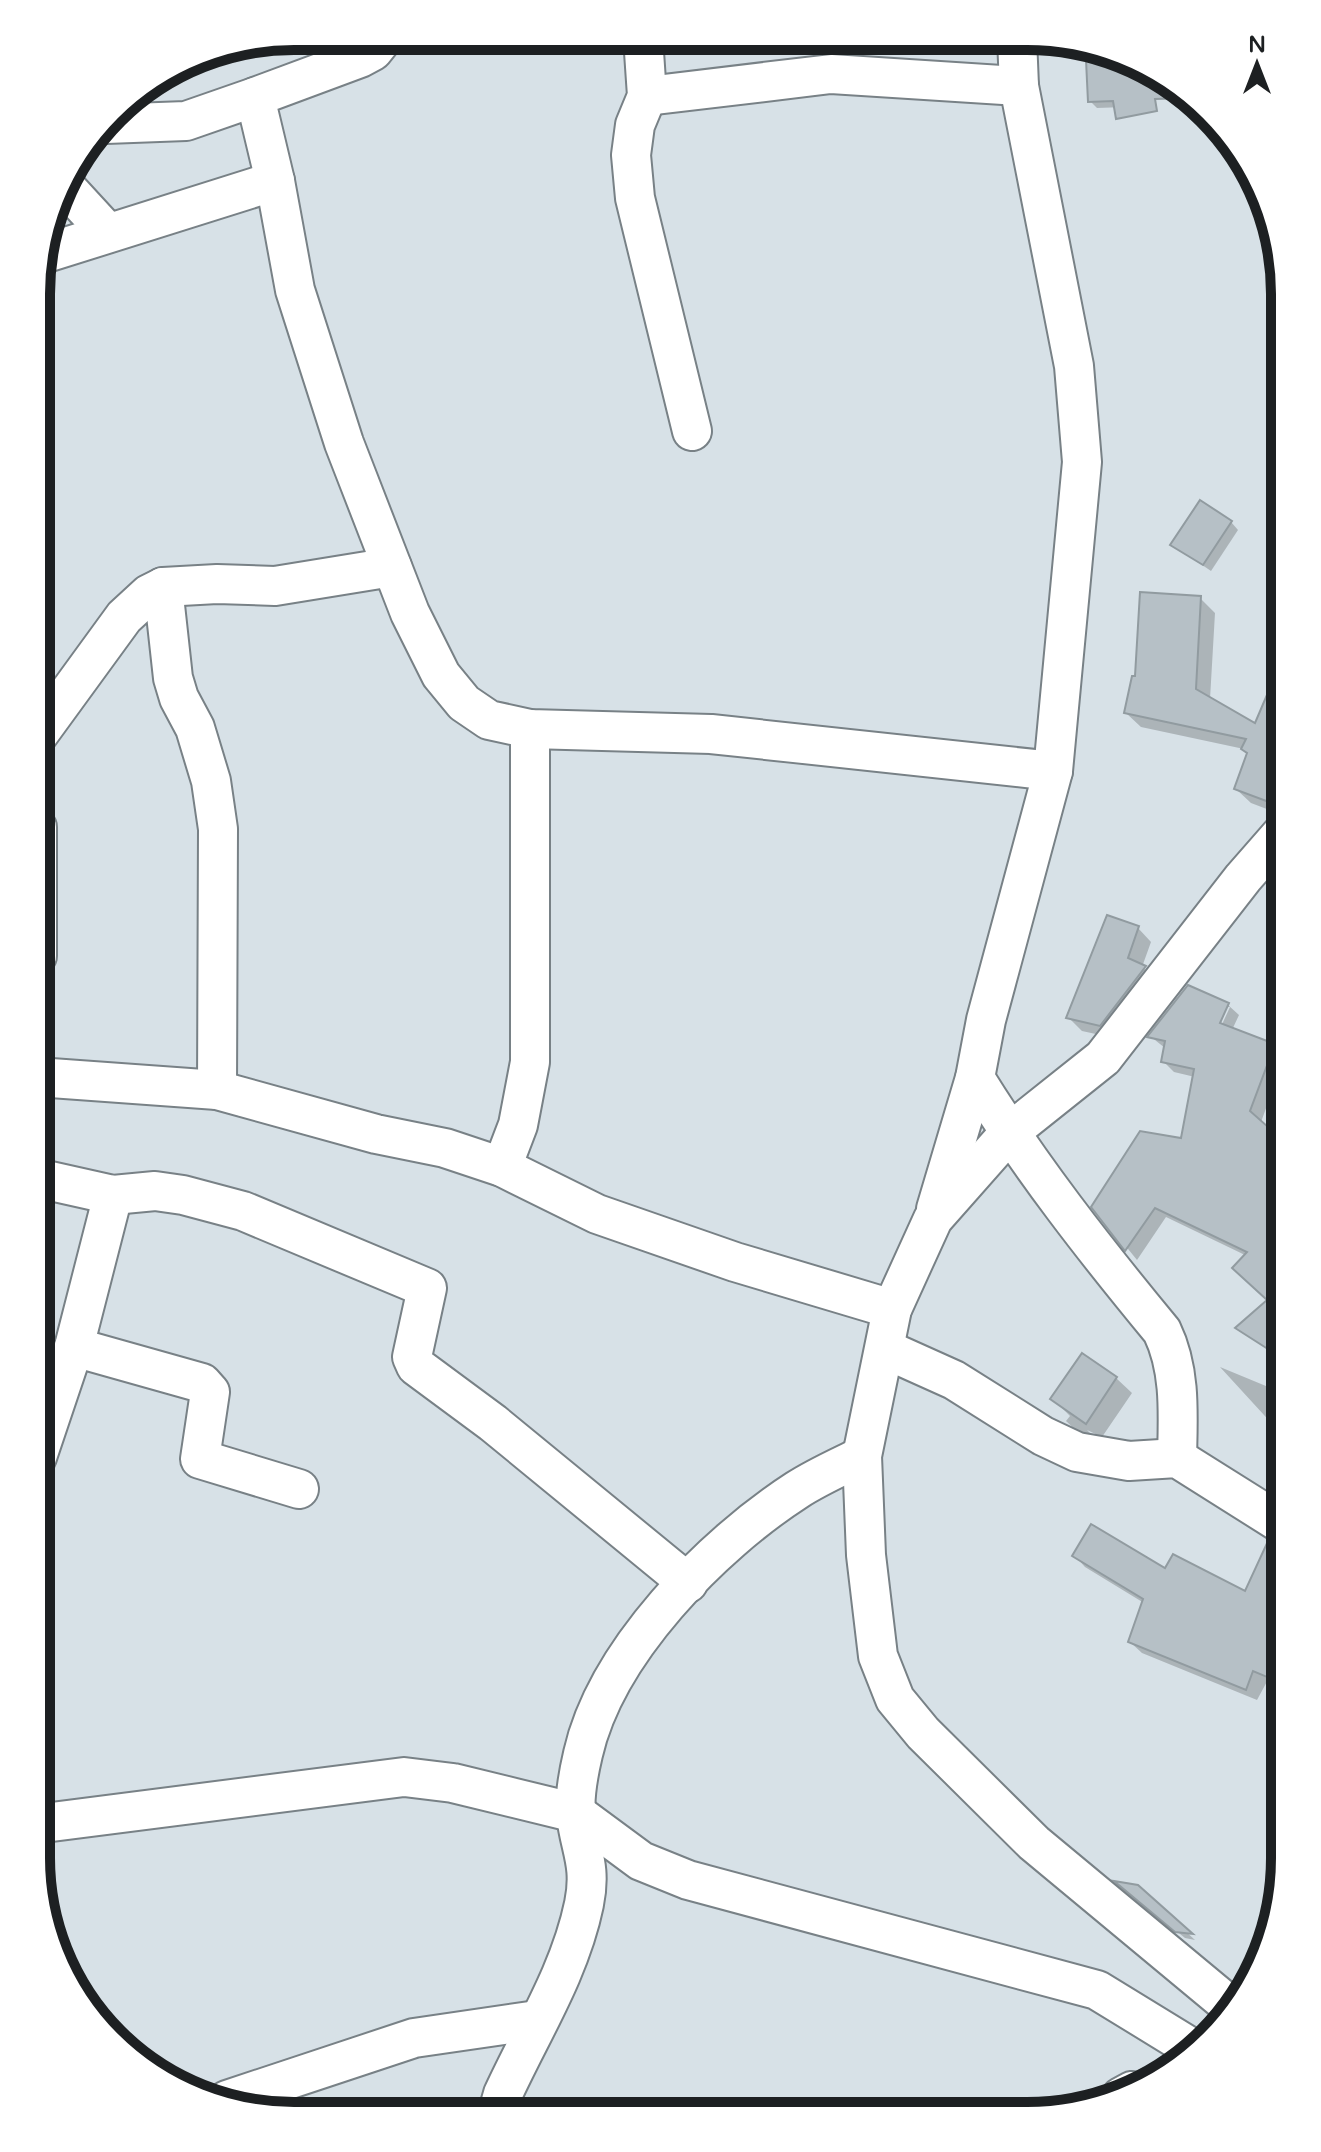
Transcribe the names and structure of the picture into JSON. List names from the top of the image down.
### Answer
{
  "north": "top"
}
